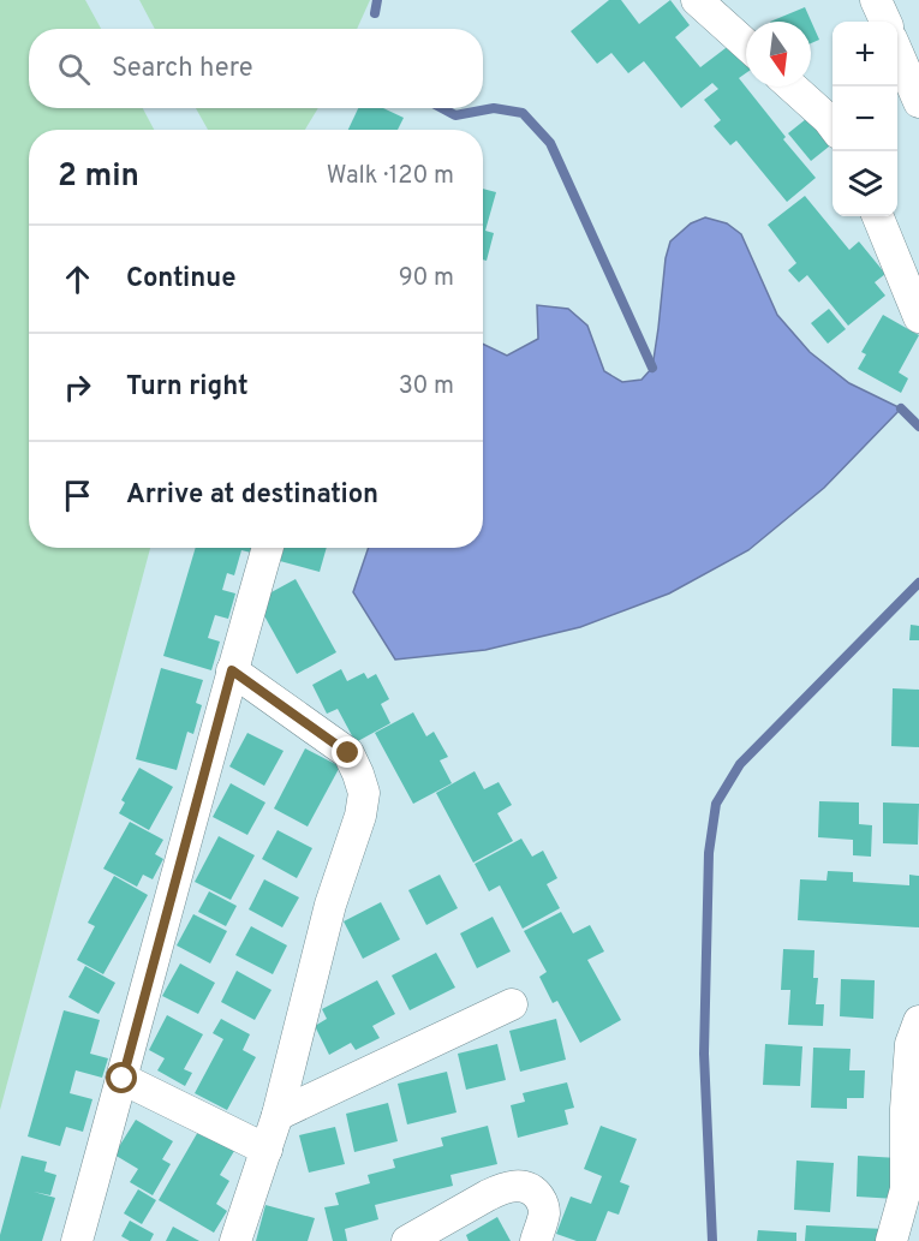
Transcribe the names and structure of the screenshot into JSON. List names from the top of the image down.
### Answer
{
  "north": "bottom",
  "page": {
    "map_buttons": ["+", "−"],
    "search": "Search here",
    "heading": ["2 min", "Walk · 120 m"],
    "list": [
      ["Continue", "90 m"],
      ["Turn right", "30 m"],
      "Arrive at destination"
    ]
  }
}
